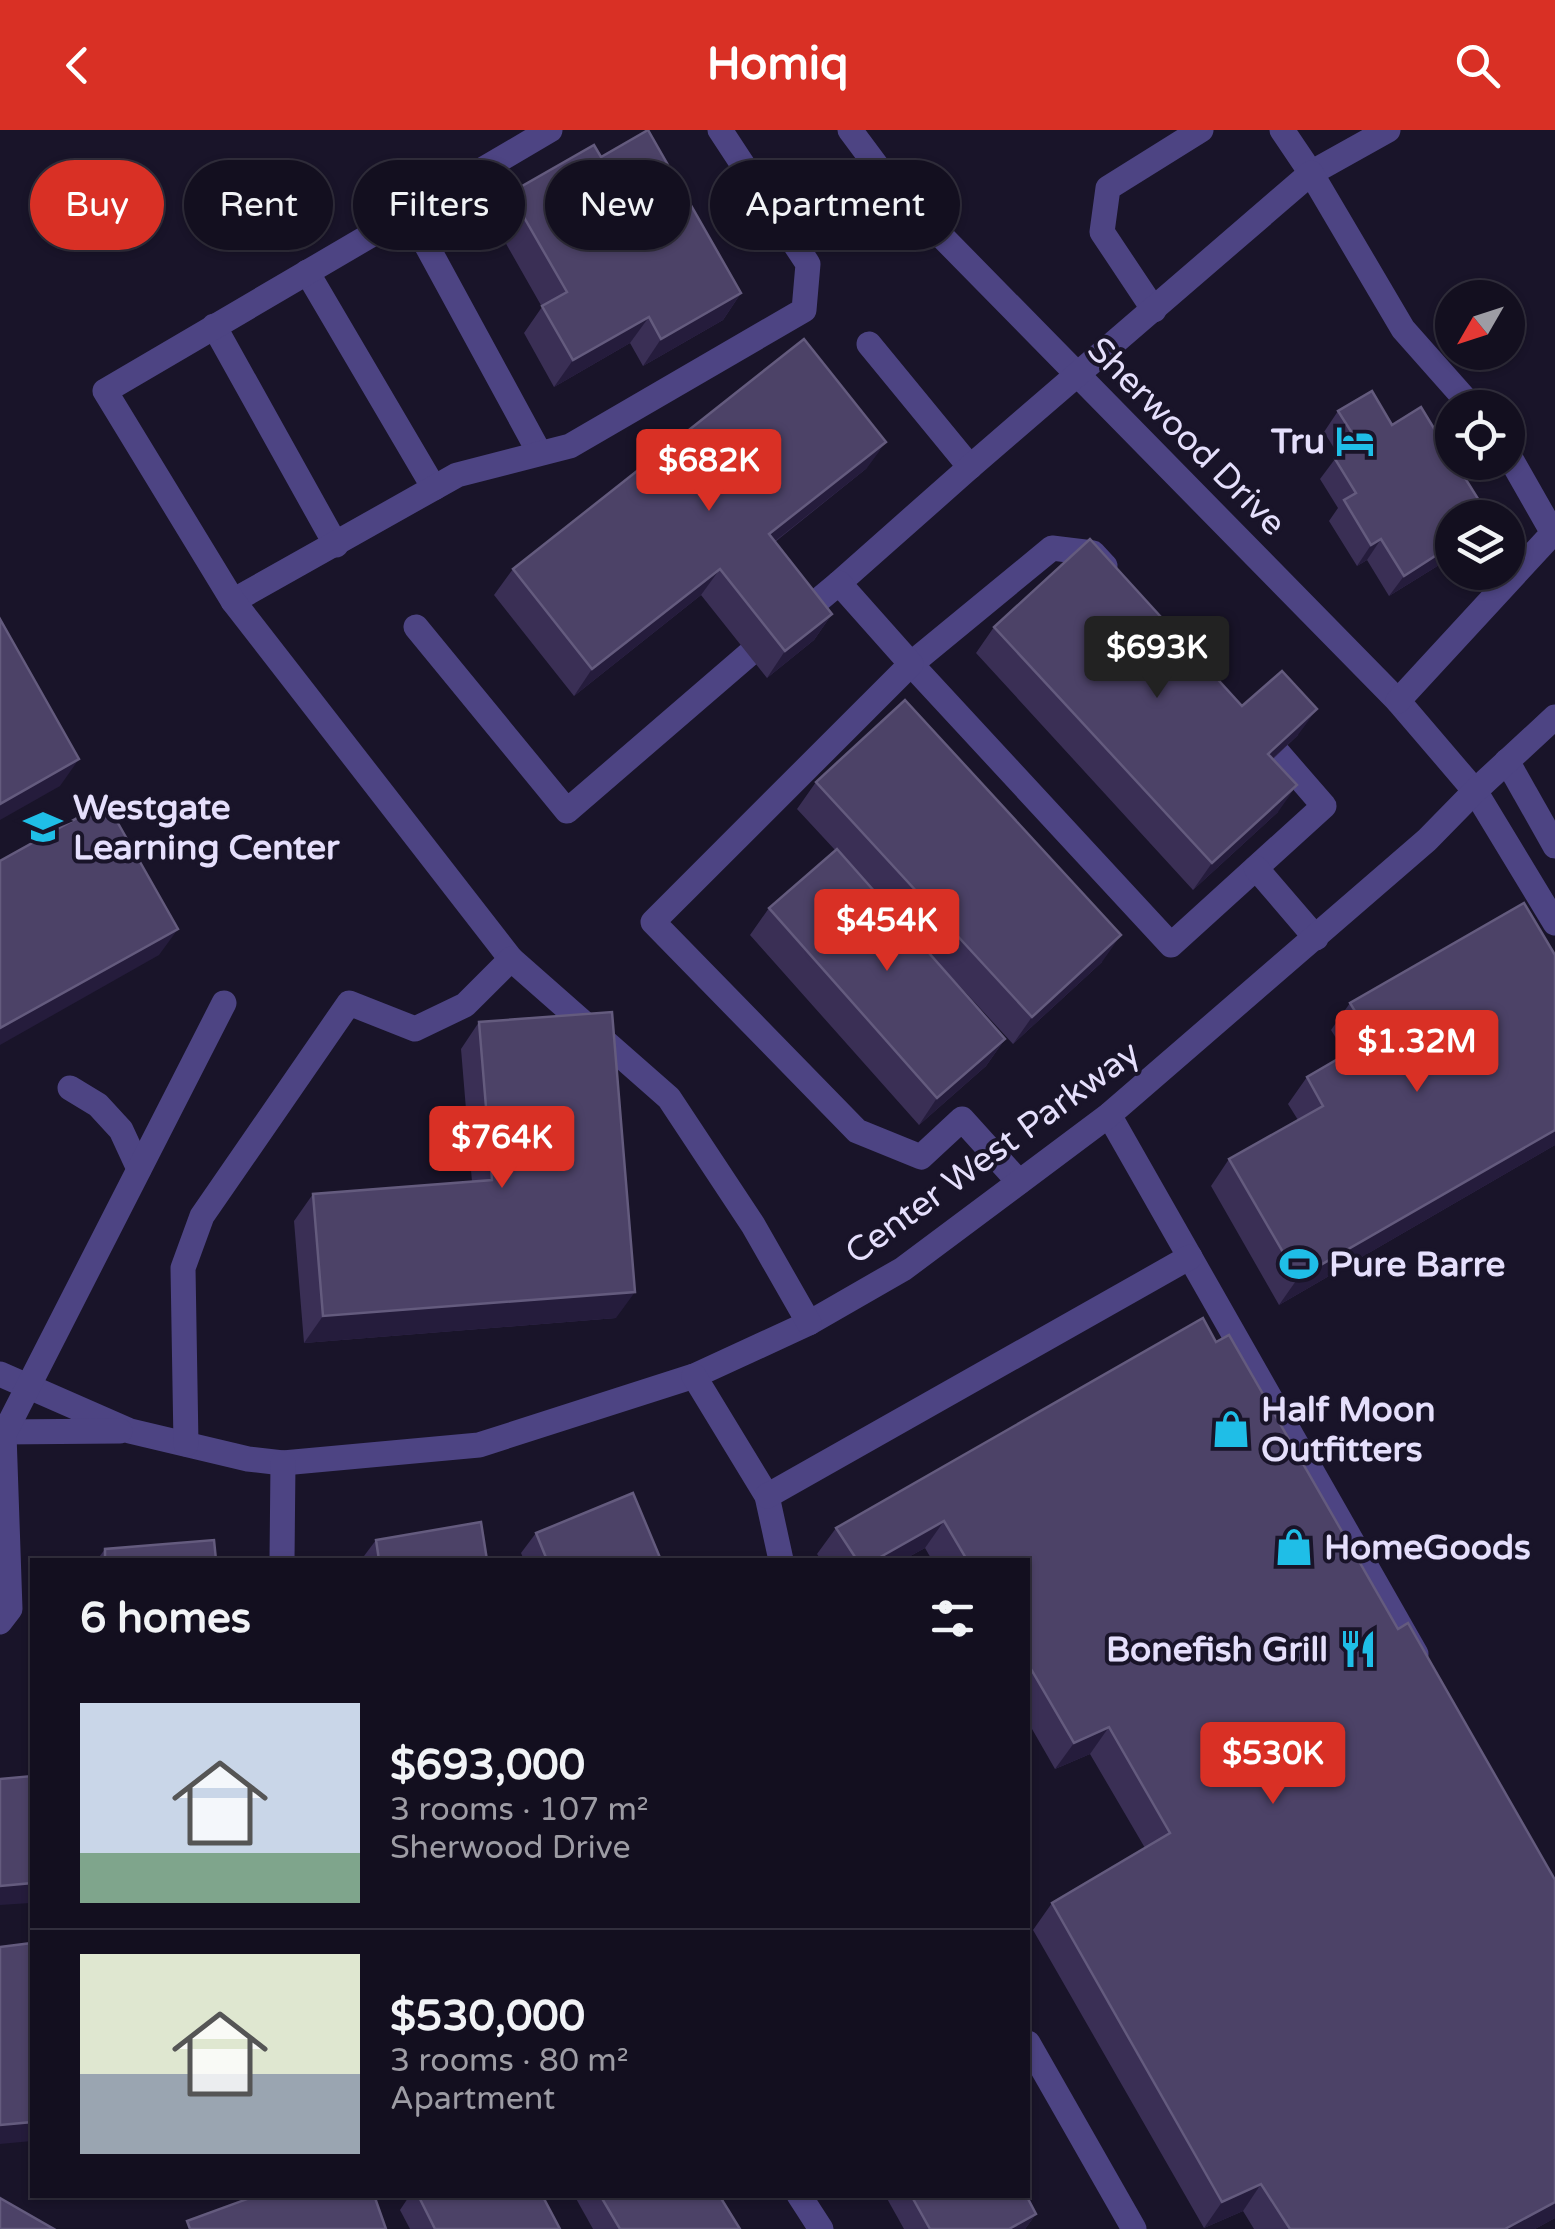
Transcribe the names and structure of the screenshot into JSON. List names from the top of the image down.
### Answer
{
  "streets": {
    "street": ["Sherwood Drive", "Center West Parkway"]
  },
  "crossings": [
    ["Sherwood Drive", "Center West Parkway"]
  ],
  "places": {
    "hotel": ["Tru"],
    "school or university": ["Westgate Learning Center"],
    "sports": ["Pure Barre"],
    "shop": ["Half Moon Outfitters", "HomeGoods"],
    "restaurant": ["Bonefish Grill"]
  },
  "north": "bottom left",
  "page": {
    "header": "Homiq",
    "chip": [
      "Buy",
      "Rent",
      "Filters",
      "New",
      "Apartment"
    ],
    "price": [
      "$682K",
      "$693K",
      "$454K",
      "$1.32M",
      "$764K",
      "$530K"
    ],
    "heading": "6 homes",
    "list": [
      {
        "name": "$693,000",
        "note": "3 rooms · 107 m² · Sherwood Drive"
      },
      {
        "name": "$530,000",
        "note": "3 rooms · 80 m² · Apartment"
      }
    ]
  }
}
